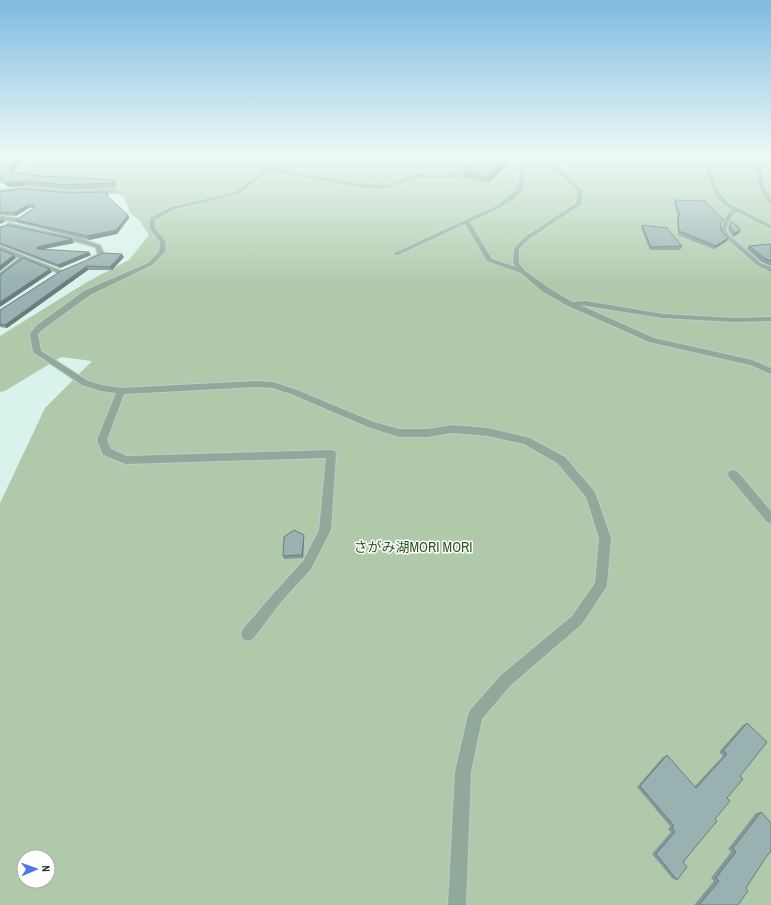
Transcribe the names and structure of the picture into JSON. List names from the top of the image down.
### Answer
{
  "parks": ["さがみ湖MORI MORI"],
  "north": "right"
}
